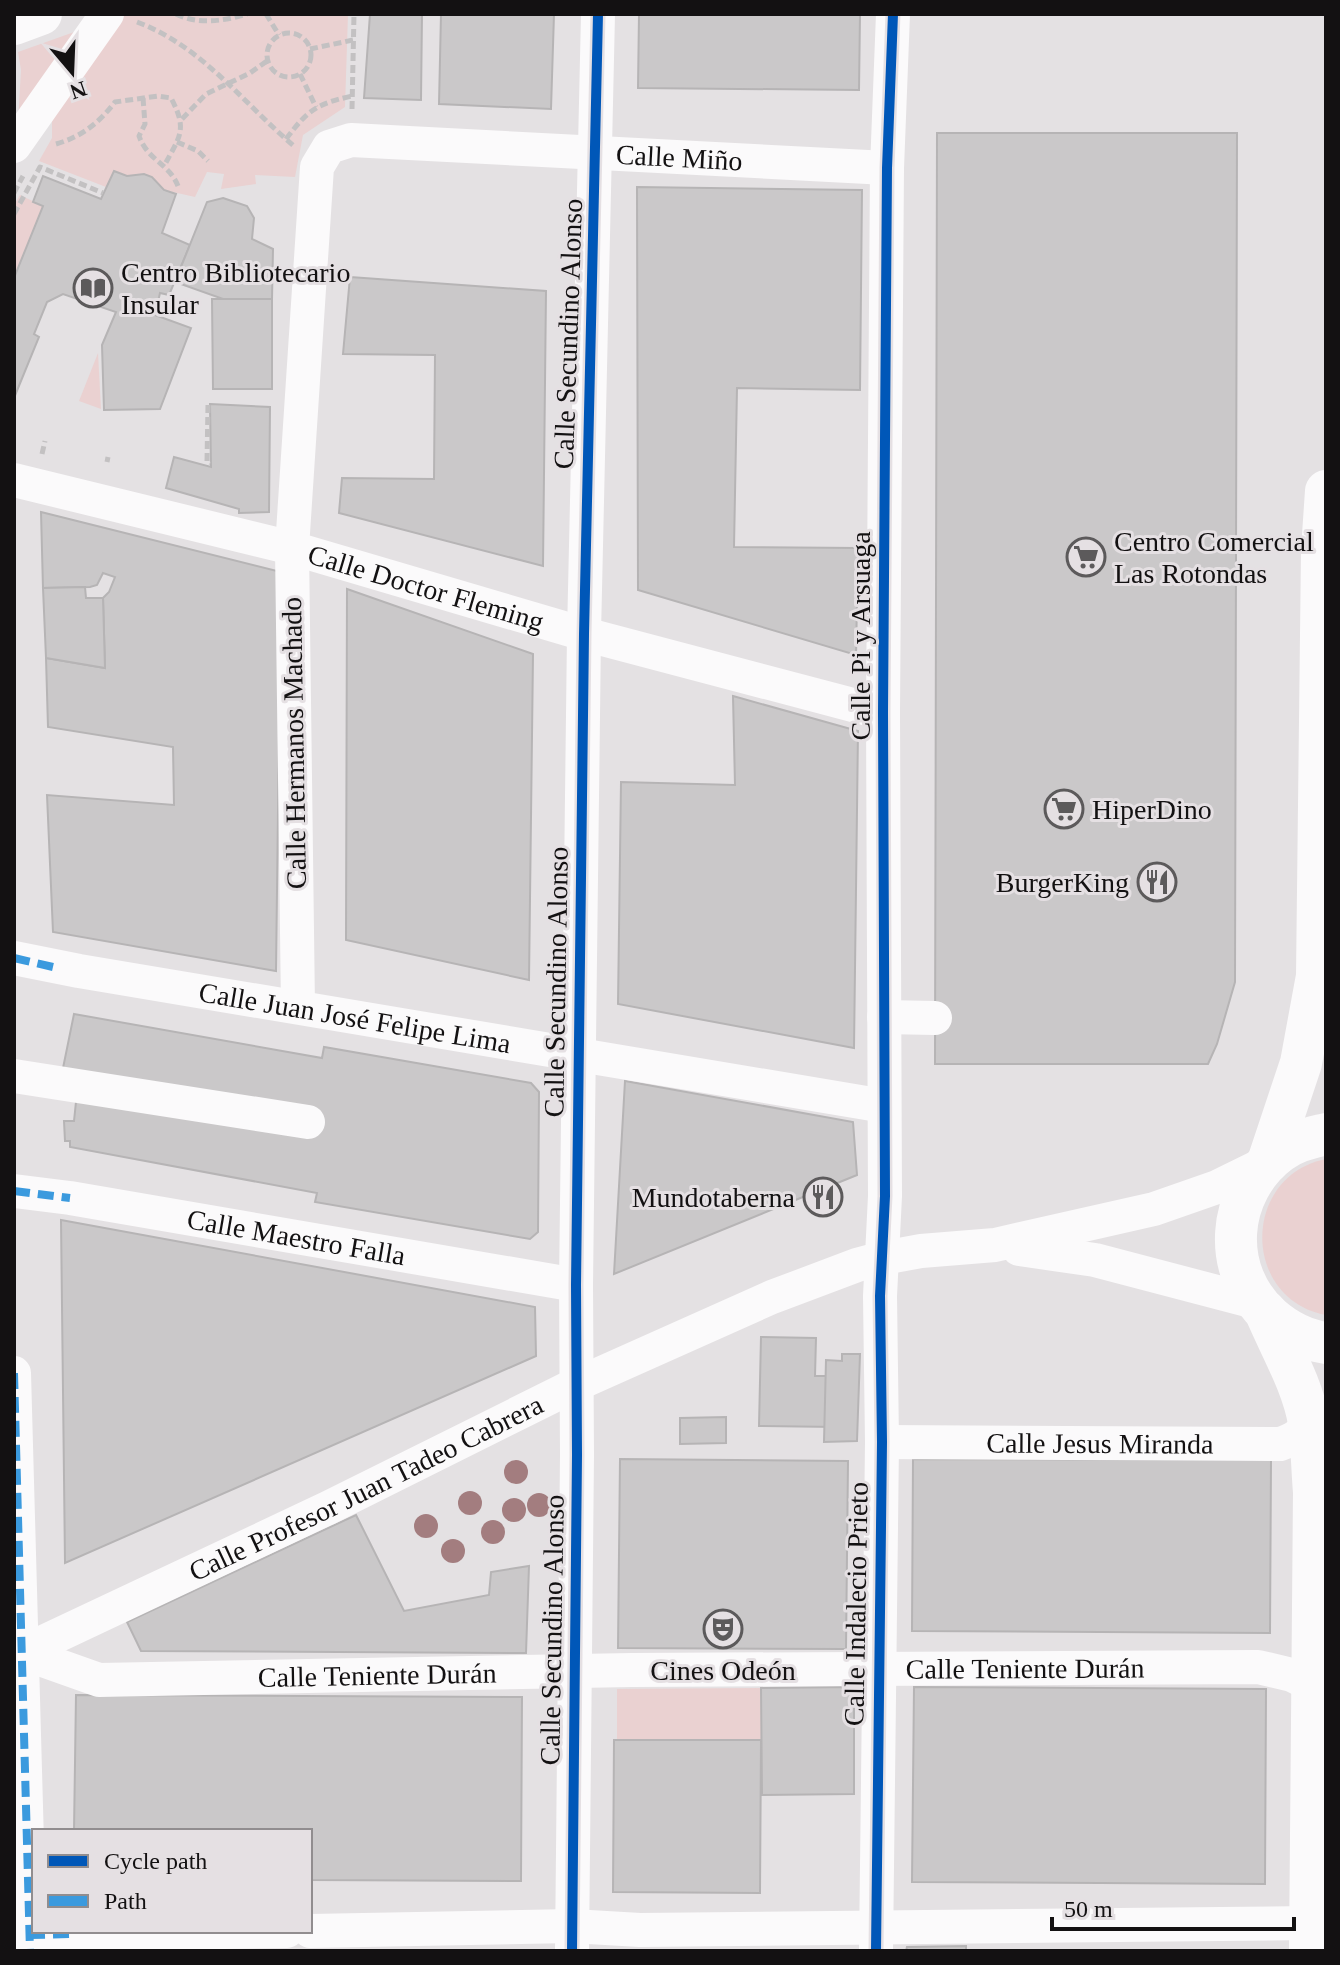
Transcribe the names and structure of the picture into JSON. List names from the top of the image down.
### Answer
{
  "streets": {
    "street": [
      "Calle Miño",
      "Calle Secundino Alonso",
      "Calle Doctor Fleming",
      "Calle Pi y Arsuaga",
      "Calle Hermanos Machado",
      "Calle Juan José Felipe Lima",
      "Calle Maestro Falla",
      "Calle Jesus Miranda",
      "Calle Profesor Juan Tadeo Cabrera",
      "Calle Indalecio Prieto",
      "Calle Teniente Durán"
    ]
  },
  "crossings": [
    ["Calle Miño", "Calle Secundino Alonso"],
    ["Calle Miño", "Calle Pi y Arsuaga"],
    ["Calle Miño", "Calle Hermanos Machado"],
    ["Calle Secundino Alonso", "Calle Doctor Fleming"],
    ["Calle Secundino Alonso", "Calle Juan José Felipe Lima"],
    ["Calle Secundino Alonso", "Calle Maestro Falla"],
    ["Calle Secundino Alonso", "Calle Profesor Juan Tadeo Cabrera"],
    ["Calle Secundino Alonso", "Calle Teniente Durán"],
    ["Calle Doctor Fleming", "Calle Pi y Arsuaga"],
    ["Calle Doctor Fleming", "Calle Hermanos Machado"],
    ["Calle Pi y Arsuaga", "Calle Juan José Felipe Lima"],
    ["Calle Pi y Arsuaga", "Calle Profesor Juan Tadeo Cabrera"],
    ["Calle Pi y Arsuaga", "Calle Indalecio Prieto"],
    ["Calle Hermanos Machado", "Calle Juan José Felipe Lima"],
    ["Calle Jesus Miranda", "Calle Indalecio Prieto"],
    ["Calle Profesor Juan Tadeo Cabrera", "Calle Indalecio Prieto"],
    ["Calle Profesor Juan Tadeo Cabrera", "Calle Teniente Durán"],
    ["Calle Indalecio Prieto", "Calle Teniente Durán"]
  ],
  "places": {
    "library": ["Centro Bibliotecario Insular"],
    "supermarket": ["Centro Comercial Las Rotondas", "HiperDino"],
    "restaurant": ["BurgerKing", "Mundotaberna"],
    "theatre": ["Cines Odeón"]
  },
  "legend": ["Cycle path", "Path"],
  "scale_bar": "50 m",
  "north": "bottom"
}
